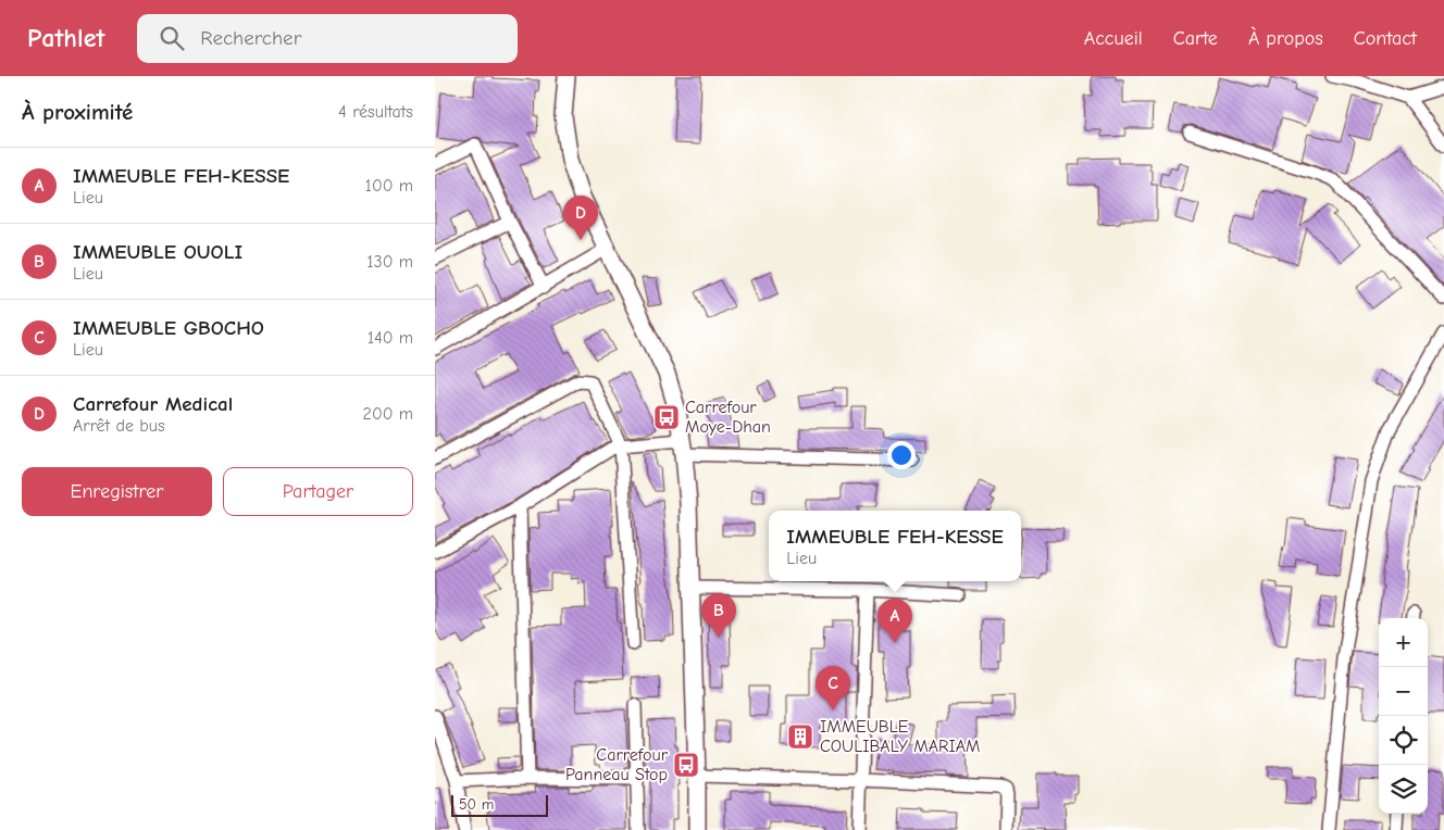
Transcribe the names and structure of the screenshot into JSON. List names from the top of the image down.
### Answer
{
  "places": {
    "bus stop": ["Carrefour Moye-Dhan", "Carrefour Panneau Stop"],
    "building": ["IMMEUBLE COULIBALY MARIAM"]
  },
  "scale_bar": "50 m",
  "page": {
    "header": "Pathlet",
    "search": "Rechercher",
    "nav": [
      "Accueil",
      "Carte",
      "À propos",
      "Contact"
    ],
    "heading": ["À proximité", "4 résultats"],
    "list": [
      {
        "mark": "A",
        "name": "IMMEUBLE FEH-KESSE",
        "note": "Lieu",
        "value": "100 m"
      },
      {
        "mark": "B",
        "name": "IMMEUBLE OUOLI",
        "note": "Lieu",
        "value": "130 m"
      },
      {
        "mark": "C",
        "name": "IMMEUBLE GBOCHO",
        "note": "Lieu",
        "value": "140 m"
      },
      {
        "mark": "D",
        "name": "Carrefour Medical",
        "note": "Arrêt de bus",
        "value": "200 m"
      }
    ],
    "pins": [
      "D",
      "B",
      "A",
      "C"
    ],
    "buttons": ["Enregistrer", "Partager"],
    "popup": ["IMMEUBLE FEH-KESSE", "Lieu"],
    "map_buttons": ["+", "−"],
    "scale": "50 m"
  }
}
